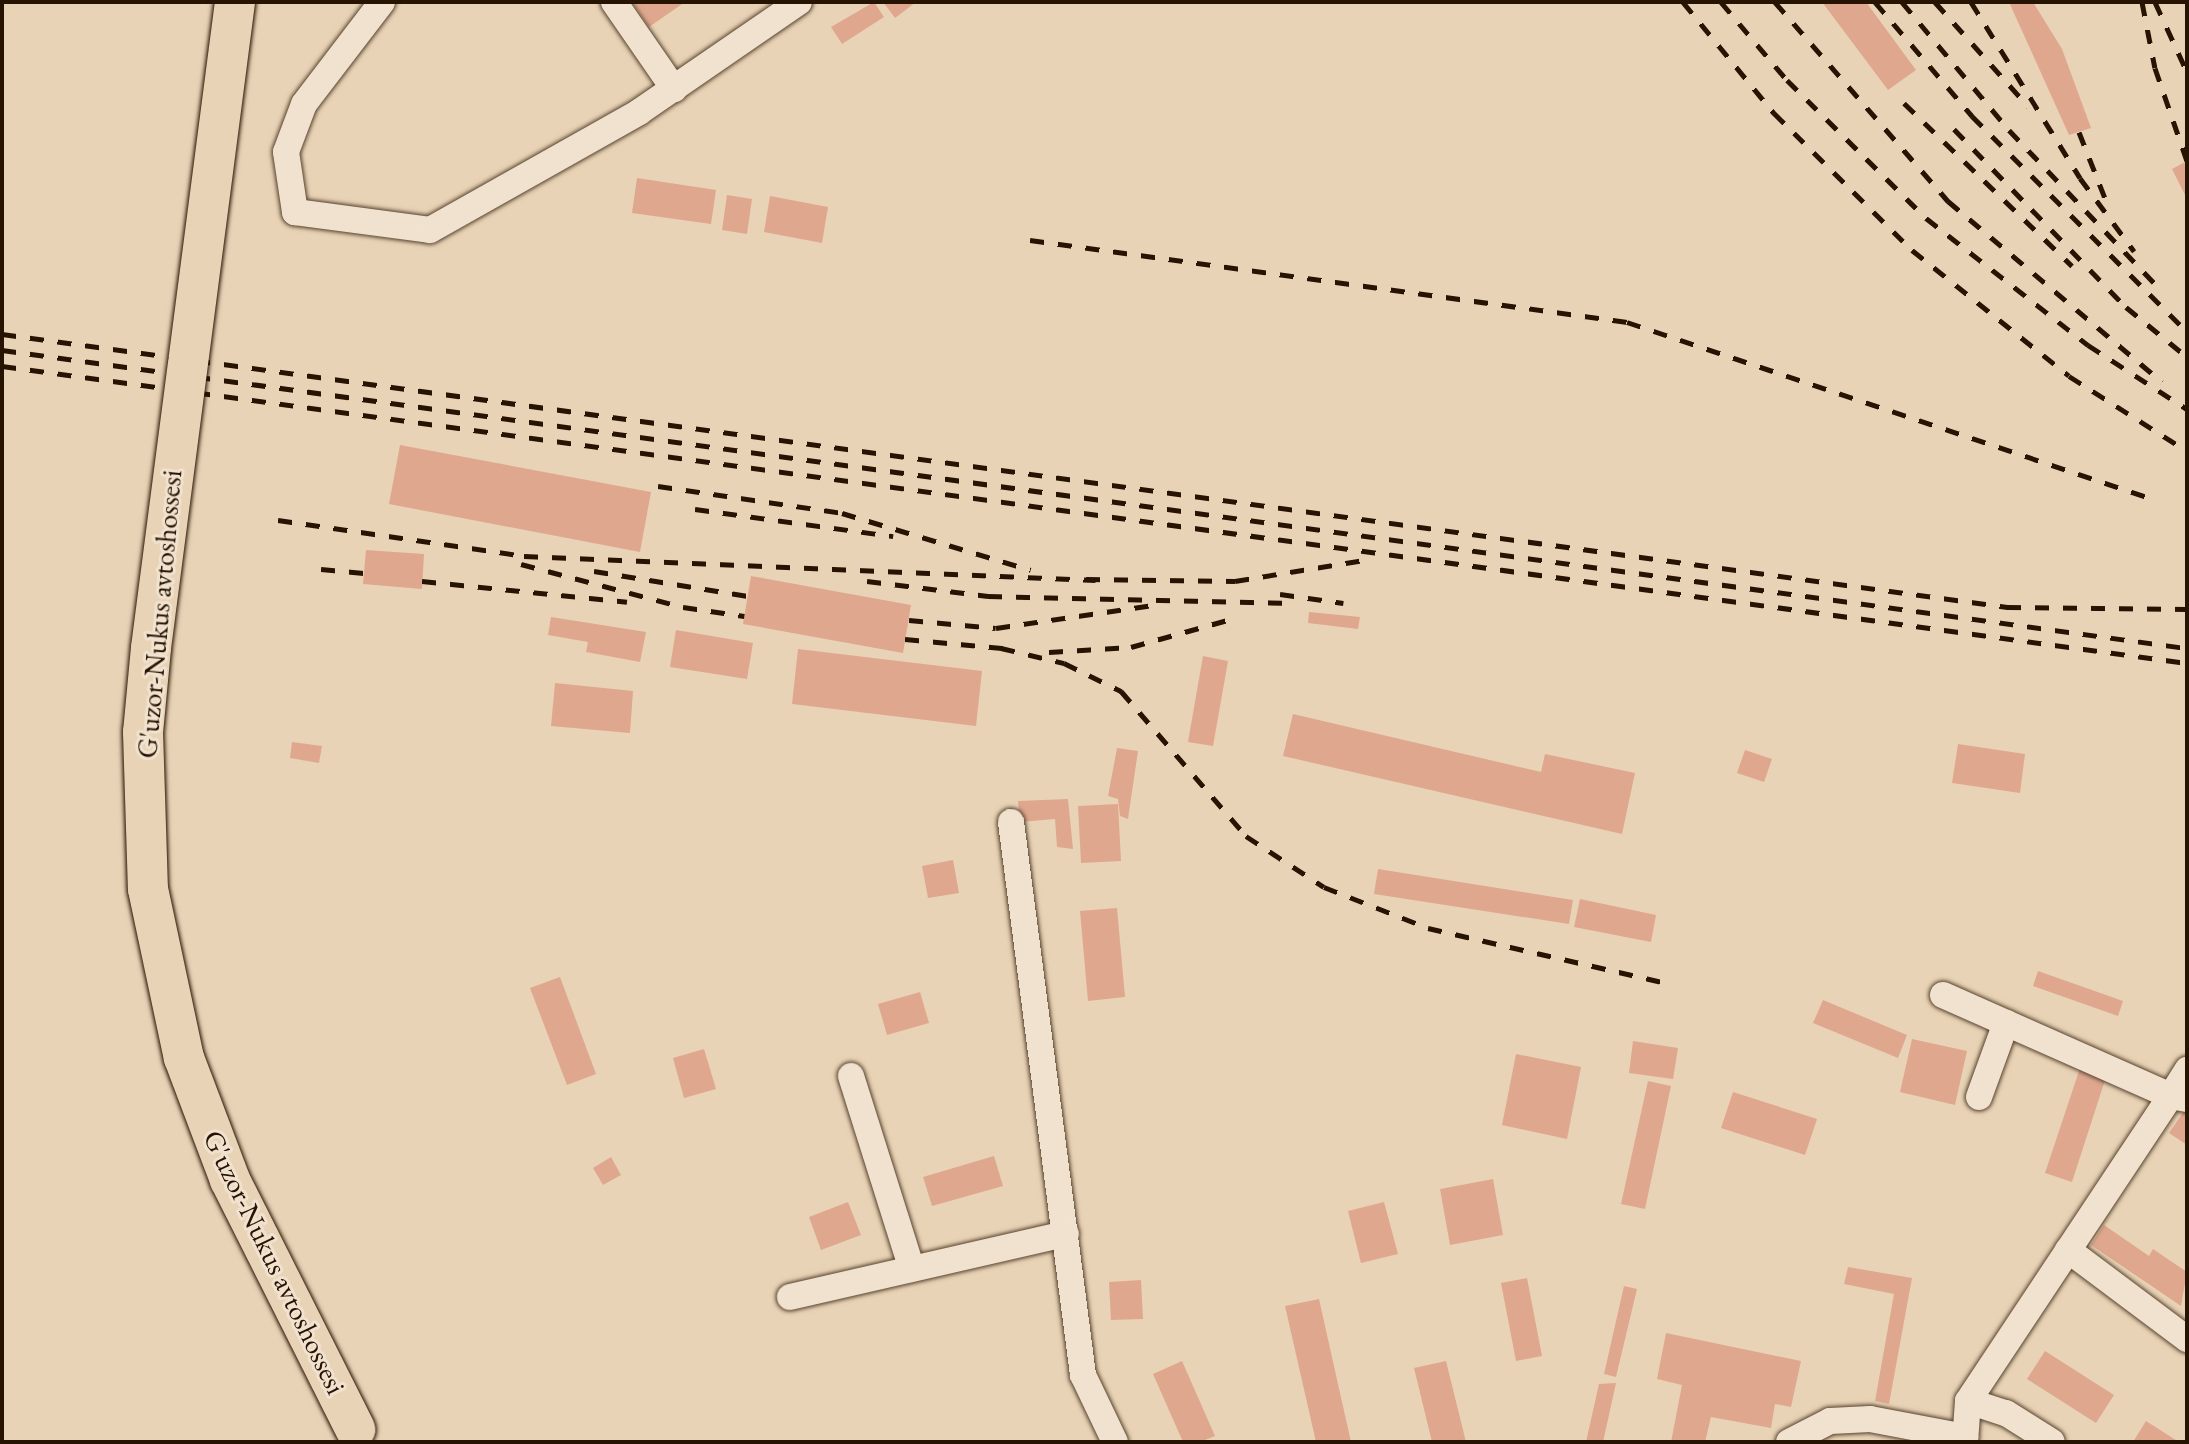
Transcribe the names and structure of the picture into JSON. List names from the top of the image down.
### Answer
{
  "streets": {
    "highway": ["G'uzor-Nukus avtoshossesi"]
  }
}
